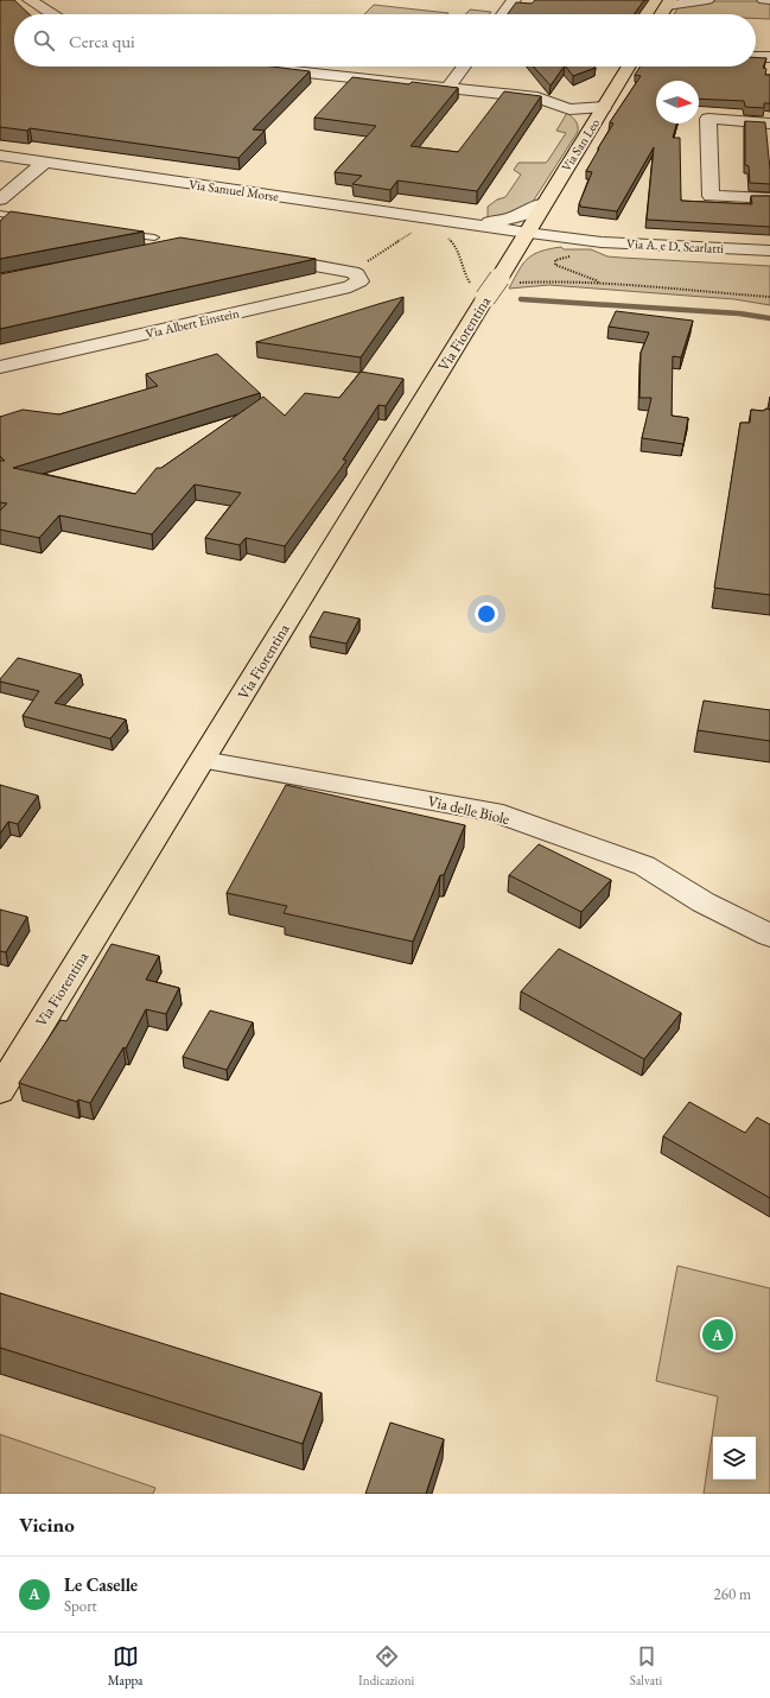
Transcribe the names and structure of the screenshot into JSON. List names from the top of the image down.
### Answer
{
  "streets": {
    "main road": ["Via San Leo", "Via Fiorentina"],
    "street": [
      "Via Samuel Morse",
      "Via A. e D. Scarlatti",
      "Via Albert Einstein",
      "Via delle Biole"
    ]
  },
  "crossings": [
    ["Via San Leo", "Via Samuel Morse"],
    ["Via San Leo", "Via A. e D. Scarlatti"],
    ["Via San Leo", "Via Fiorentina"],
    ["Via Samuel Morse", "Via A. e D. Scarlatti"],
    ["Via Samuel Morse", "Via Fiorentina"],
    ["Via A. e D. Scarlatti", "Via Fiorentina"],
    ["Via Fiorentina", "Via delle Biole"]
  ],
  "north": "right",
  "page": {
    "search": "Cerca qui",
    "pins": "A",
    "heading": "Vicino",
    "list": [
      {
        "mark": "A",
        "name": "Le Caselle",
        "note": "Sport",
        "value": "260 m"
      }
    ],
    "nav": ["Mappa", "Indicazioni", "Salvati"]
  }
}
